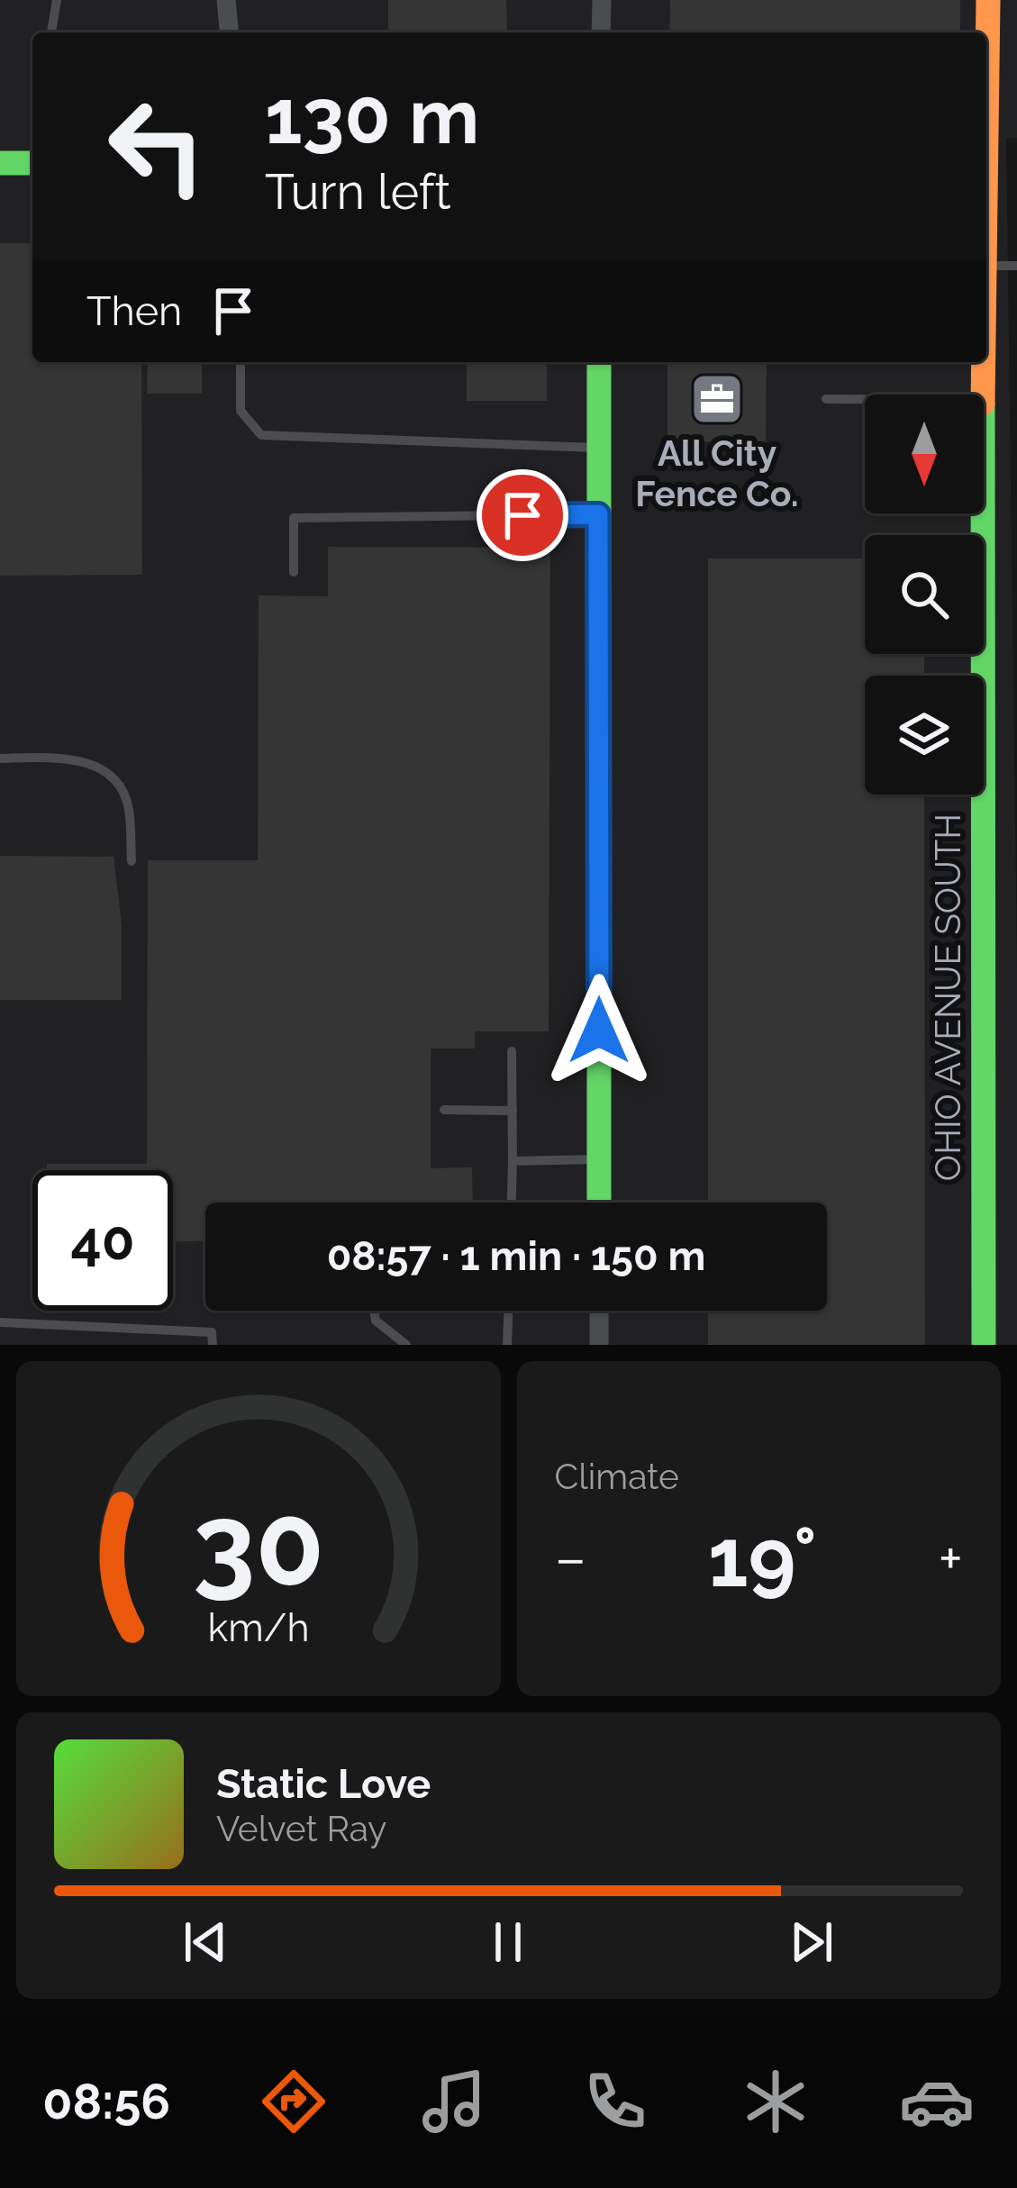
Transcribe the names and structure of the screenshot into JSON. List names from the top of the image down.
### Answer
{
  "streets": {
    "street": ["OHIO AVENUE SOUTH"]
  },
  "places": {
    "office": ["All City Fence Co."]
  },
  "north": "bottom",
  "page": {
    "turn": ["130 m", "Turn left"],
    "then": "Then",
    "limit": "40",
    "trip": "08:57 · 1 min · 150 m",
    "tile": "Climate",
    "heat": ["−", "19°", "+"],
    "song": ["Static Love", "Velvet Ray"],
    "tabs": "08:56",
    "gauge": ["30", "km/h"]
  }
}
